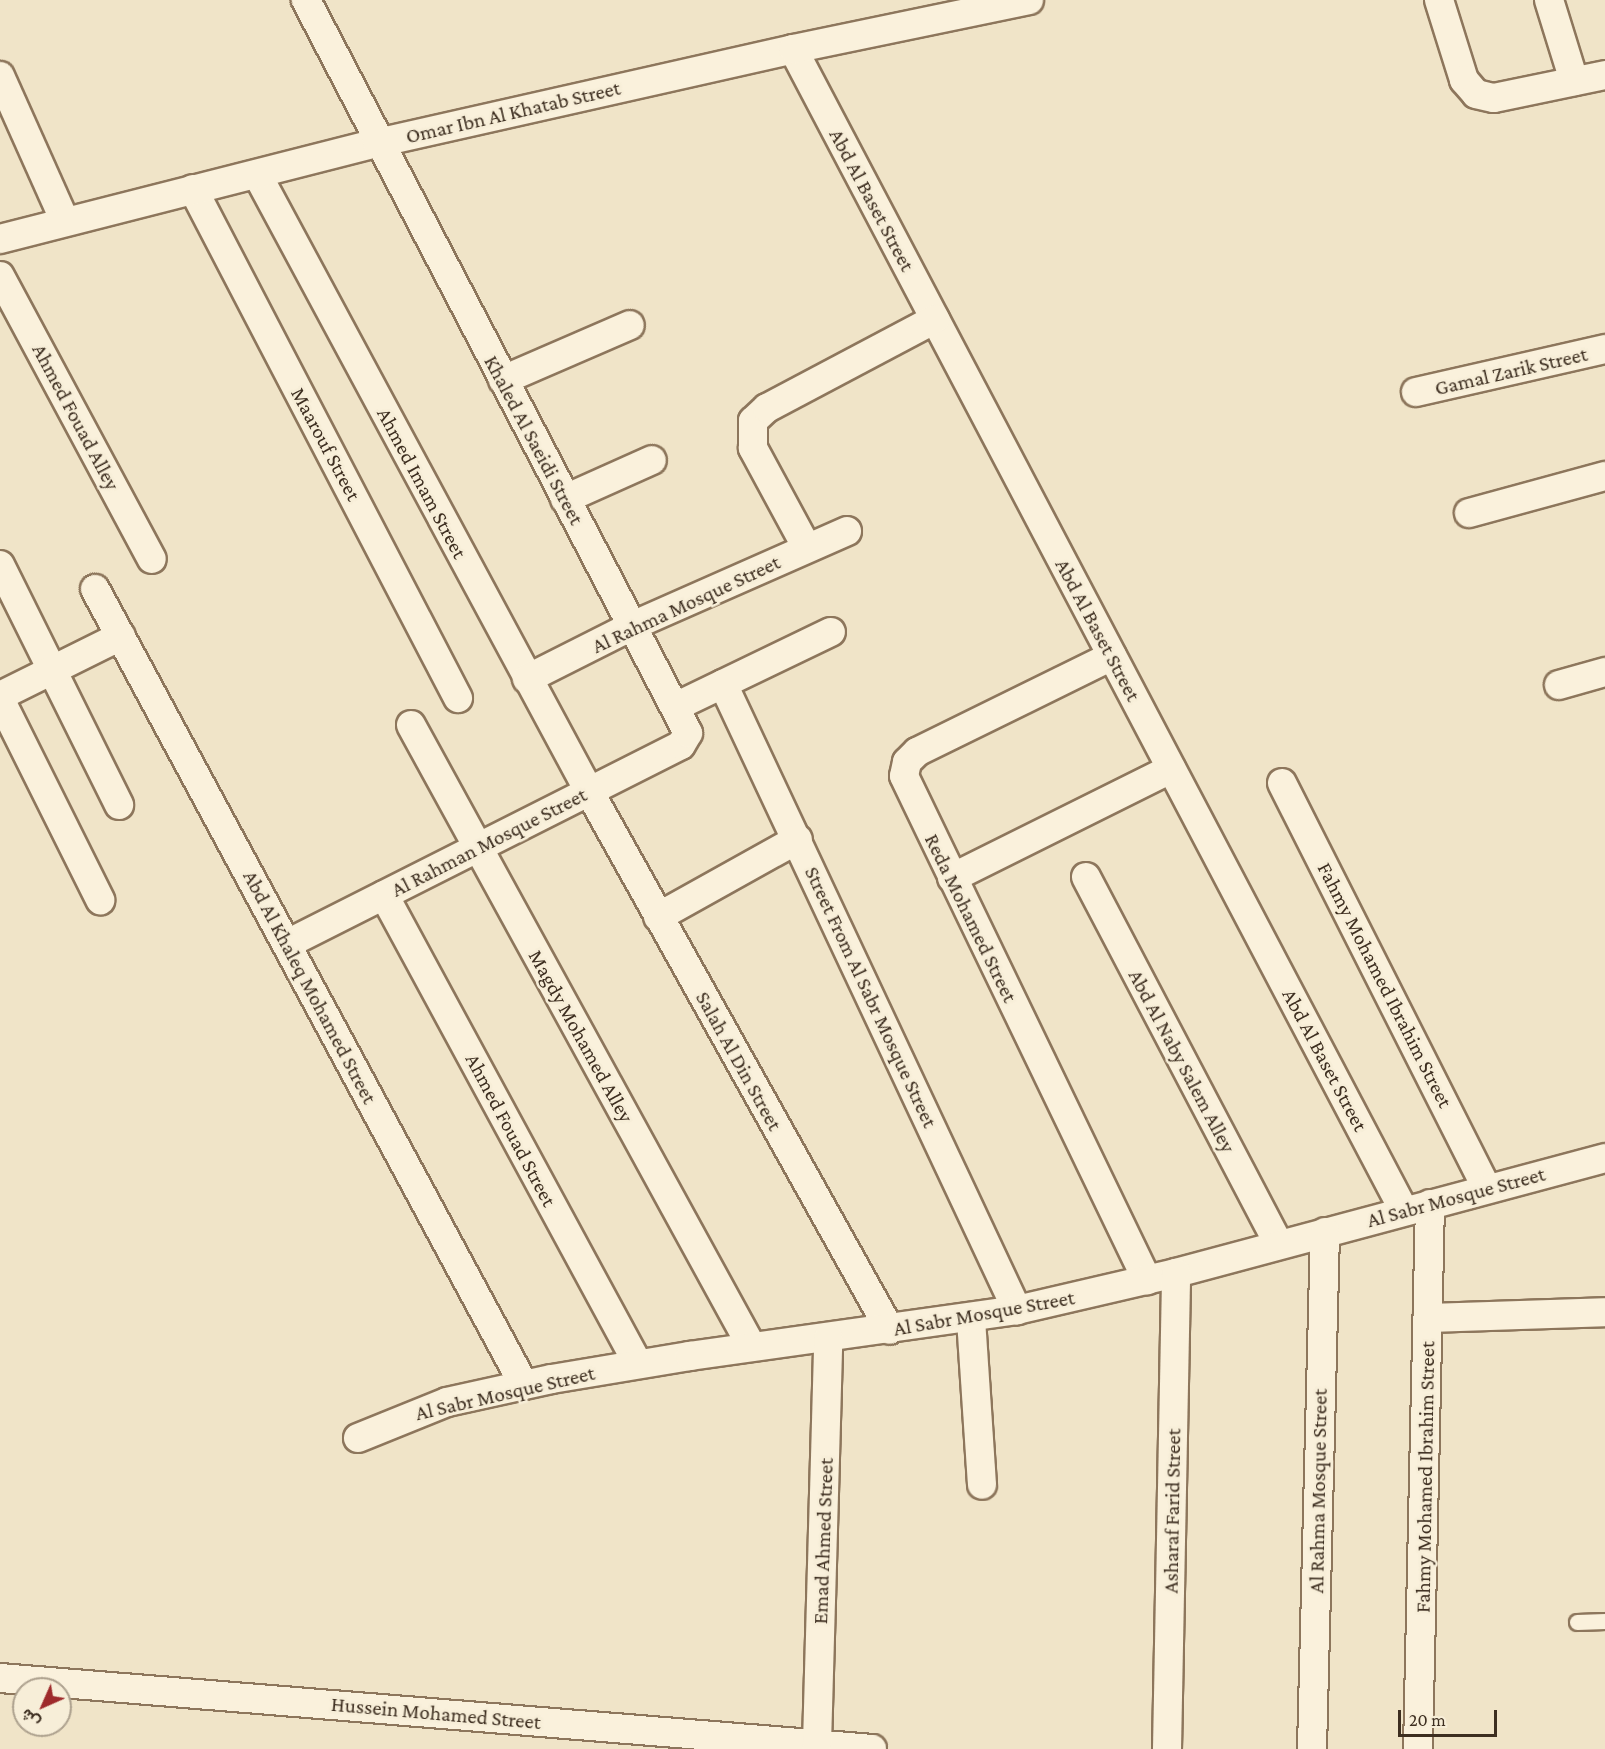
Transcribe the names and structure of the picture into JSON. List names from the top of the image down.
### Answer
{
  "streets": {
    "street": [
      "Omar Ibn Al Khatab Street",
      "Abd Al Baset Street",
      "Gamal Zarik Street",
      "Ahmed Fouad Alley",
      "Khaled Al Saeidi Street",
      "Maarouf Street",
      "Ahmed Imam Street",
      "Al Rahma Mosque Street",
      "Al Rahman Mosque Street",
      "Reda Mohamed Street",
      "Fahmy Mohamed Ibrahim Street",
      "Abd Al Khaleq Mohamed Street",
      "Street From Al Sabr Mosque Street",
      "Magdy Mohamed Alley",
      "Salah Al Din Street",
      "Abd Al Naby Salem Alley",
      "Ahmed Fouad Street",
      "Al Sabr Mosque Street",
      "Asharaf Farid Street",
      "Emad Ahmed Street",
      "Hussein Mohamed Street"
    ]
  },
  "crossings": [
    ["Omar Ibn Al Khatab Street", "Abd Al Baset Street"],
    ["Omar Ibn Al Khatab Street", "Khaled Al Saeidi Street"],
    ["Omar Ibn Al Khatab Street", "Maarouf Street"],
    ["Omar Ibn Al Khatab Street", "Ahmed Imam Street"],
    ["Abd Al Baset Street", "Reda Mohamed Street"],
    ["Abd Al Baset Street", "Fahmy Mohamed Ibrahim Street"],
    ["Abd Al Baset Street", "Al Sabr Mosque Street"],
    ["Khaled Al Saeidi Street", "Al Rahma Mosque Street"],
    ["Khaled Al Saeidi Street", "Al Rahman Mosque Street"],
    ["Ahmed Imam Street", "Al Rahma Mosque Street"],
    ["Ahmed Imam Street", "Al Rahman Mosque Street"],
    ["Ahmed Imam Street", "Salah Al Din Street"],
    ["Al Rahma Mosque Street", "Al Sabr Mosque Street"],
    ["Al Rahman Mosque Street", "Abd Al Khaleq Mohamed Street"],
    ["Al Rahman Mosque Street", "Magdy Mohamed Alley"],
    ["Al Rahman Mosque Street", "Salah Al Din Street"],
    ["Al Rahman Mosque Street", "Ahmed Fouad Street"],
    ["Reda Mohamed Street", "Al Sabr Mosque Street"],
    ["Fahmy Mohamed Ibrahim Street", "Al Sabr Mosque Street"],
    ["Abd Al Khaleq Mohamed Street", "Al Sabr Mosque Street"],
    ["Street From Al Sabr Mosque Street", "Al Sabr Mosque Street"],
    ["Magdy Mohamed Alley", "Al Sabr Mosque Street"],
    ["Salah Al Din Street", "Al Sabr Mosque Street"],
    ["Abd Al Naby Salem Alley", "Al Sabr Mosque Street"],
    ["Ahmed Fouad Street", "Al Sabr Mosque Street"],
    ["Al Sabr Mosque Street", "Asharaf Farid Street"],
    ["Al Sabr Mosque Street", "Emad Ahmed Street"],
    ["Emad Ahmed Street", "Hussein Mohamed Street"]
  ],
  "scale_bar": "20 m",
  "north": "bottom left"
}
